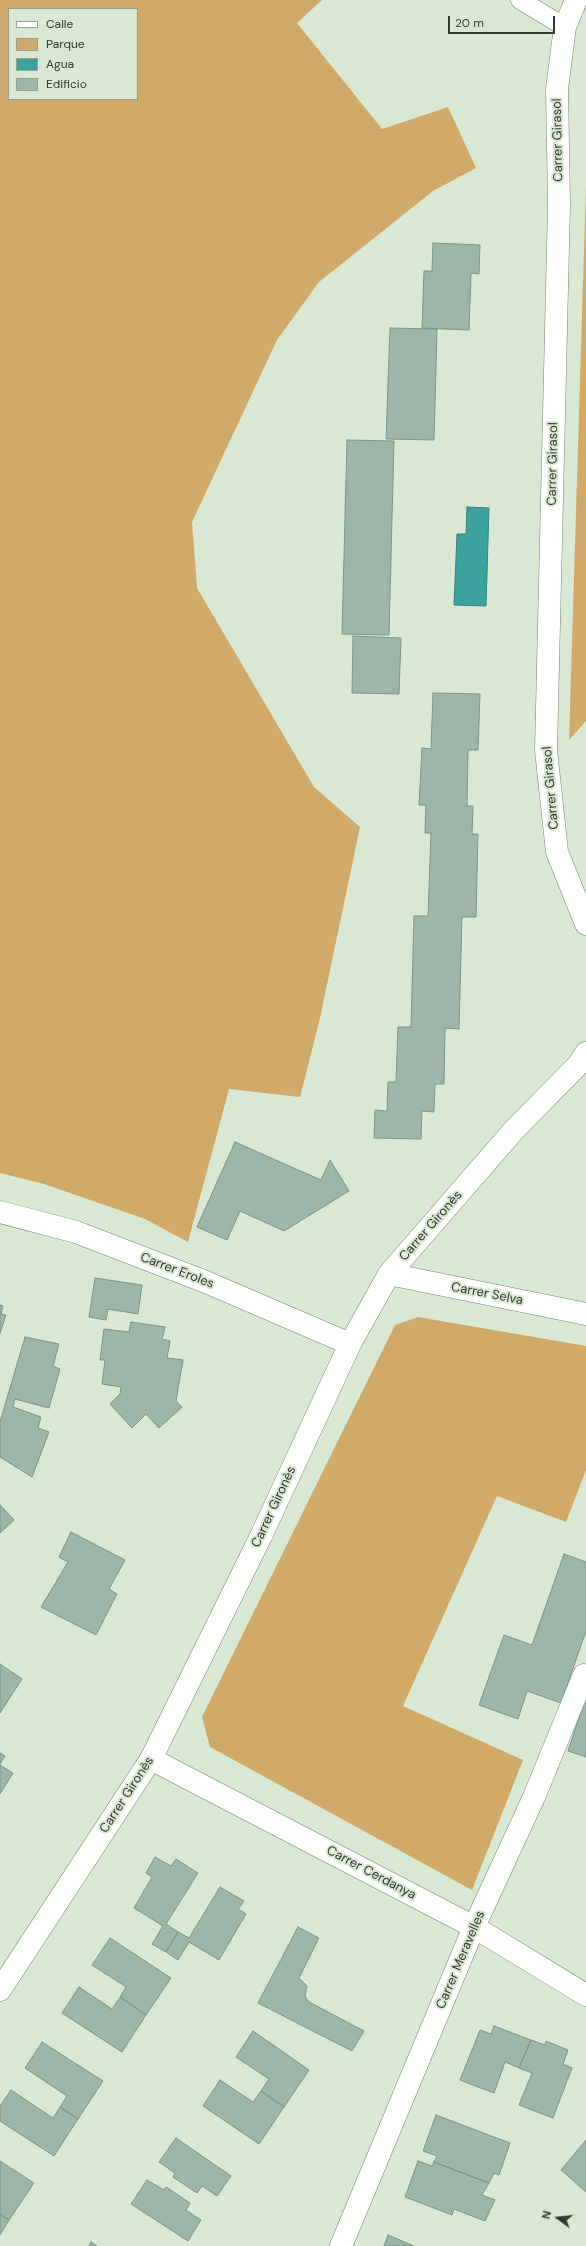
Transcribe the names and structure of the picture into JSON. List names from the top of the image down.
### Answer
{
  "streets": {
    "street": [
      "Carrer Girasol",
      "Carrer Gironès",
      "Carrer Eroles",
      "Carrer Selva",
      "Carrer Cerdanya",
      "Carrer Meravelles"
    ]
  },
  "crossings": [
    ["Carrer Gironès", "Carrer Eroles"],
    ["Carrer Gironès", "Carrer Selva"],
    ["Carrer Gironès", "Carrer Cerdanya"],
    ["Carrer Cerdanya", "Carrer Meravelles"]
  ],
  "legend": [
    "Calle",
    "Parque",
    "Agua",
    "Edificio"
  ],
  "scale_bar": "20 m",
  "north": "left"
}
